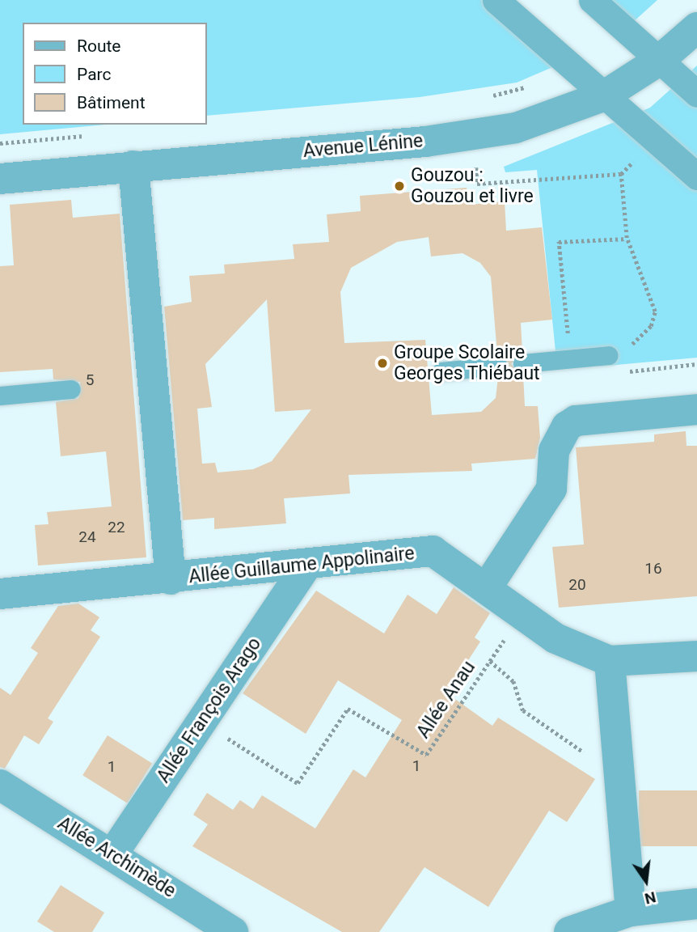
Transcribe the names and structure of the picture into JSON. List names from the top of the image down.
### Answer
{
  "streets": {
    "street": [
      "Avenue Lénine",
      "Allée Guillaume Appolinaire",
      "Allée François Arago",
      "Allée Archimède"
    ],
    "path": ["Allée Anau"]
  },
  "crossings": [
    ["Allée Guillaume Appolinaire", "Allée François Arago"],
    ["Allée Anau", "Allée François Arago"],
    ["Allée François Arago", "Allée Archimède"]
  ],
  "places": ["Gouzou : Gouzou et livre", "Groupe Scolaire Georges Thiébaut"],
  "house_numbers": [
    "5",
    "22",
    "24",
    "16",
    "20",
    "1",
    "1"
  ],
  "legend": ["Route", "Parc", "Bâtiment"],
  "north": "bottom"
}
